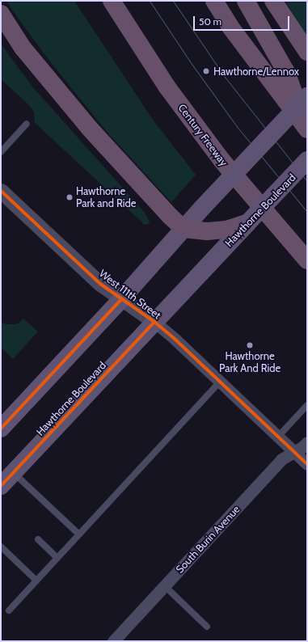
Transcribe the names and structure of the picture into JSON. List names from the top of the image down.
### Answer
{
  "streets": {
    "highway": ["Century Freeway"],
    "main road": ["Hawthorne Boulevard"],
    "street": ["West 111th Street", "South Burin Avenue"]
  },
  "crossings": [
    ["Hawthorne Boulevard", "West 111th Street"],
    ["West 111th Street", "South Burin Avenue"]
  ],
  "places": ["Hawthorne/Lennox", "Hawthorne Park and Ride", "Hawthorne Park And Ride"],
  "scale_bar": "50 m"
}
